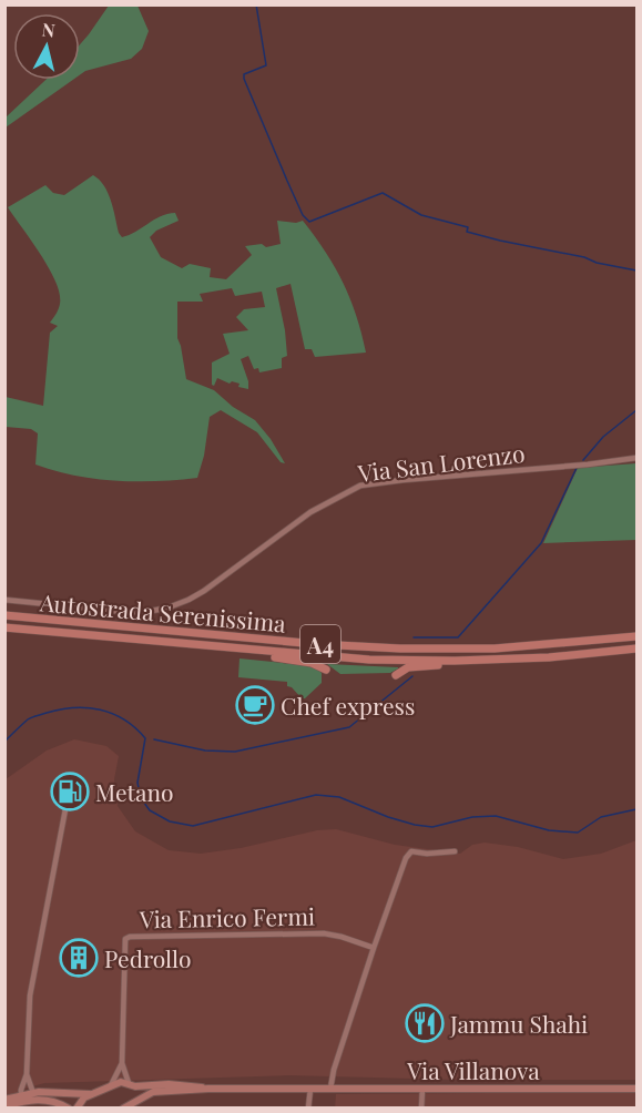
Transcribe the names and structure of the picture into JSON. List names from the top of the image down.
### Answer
{
  "streets": {
    "highway": ["Autostrada Serenissima", "A4"],
    "main road": ["Via Villanova"],
    "street": ["Via San Lorenzo", "Via Enrico Fermi"]
  },
  "crossings": [
    ["Via Enrico Fermi", "Via Villanova"]
  ],
  "places": {
    "cafe": ["Chef express"],
    "fuel station": ["Metano"],
    "building": ["Pedrollo"],
    "restaurant": ["Jammu Shahi"]
  },
  "north": "top"
}
